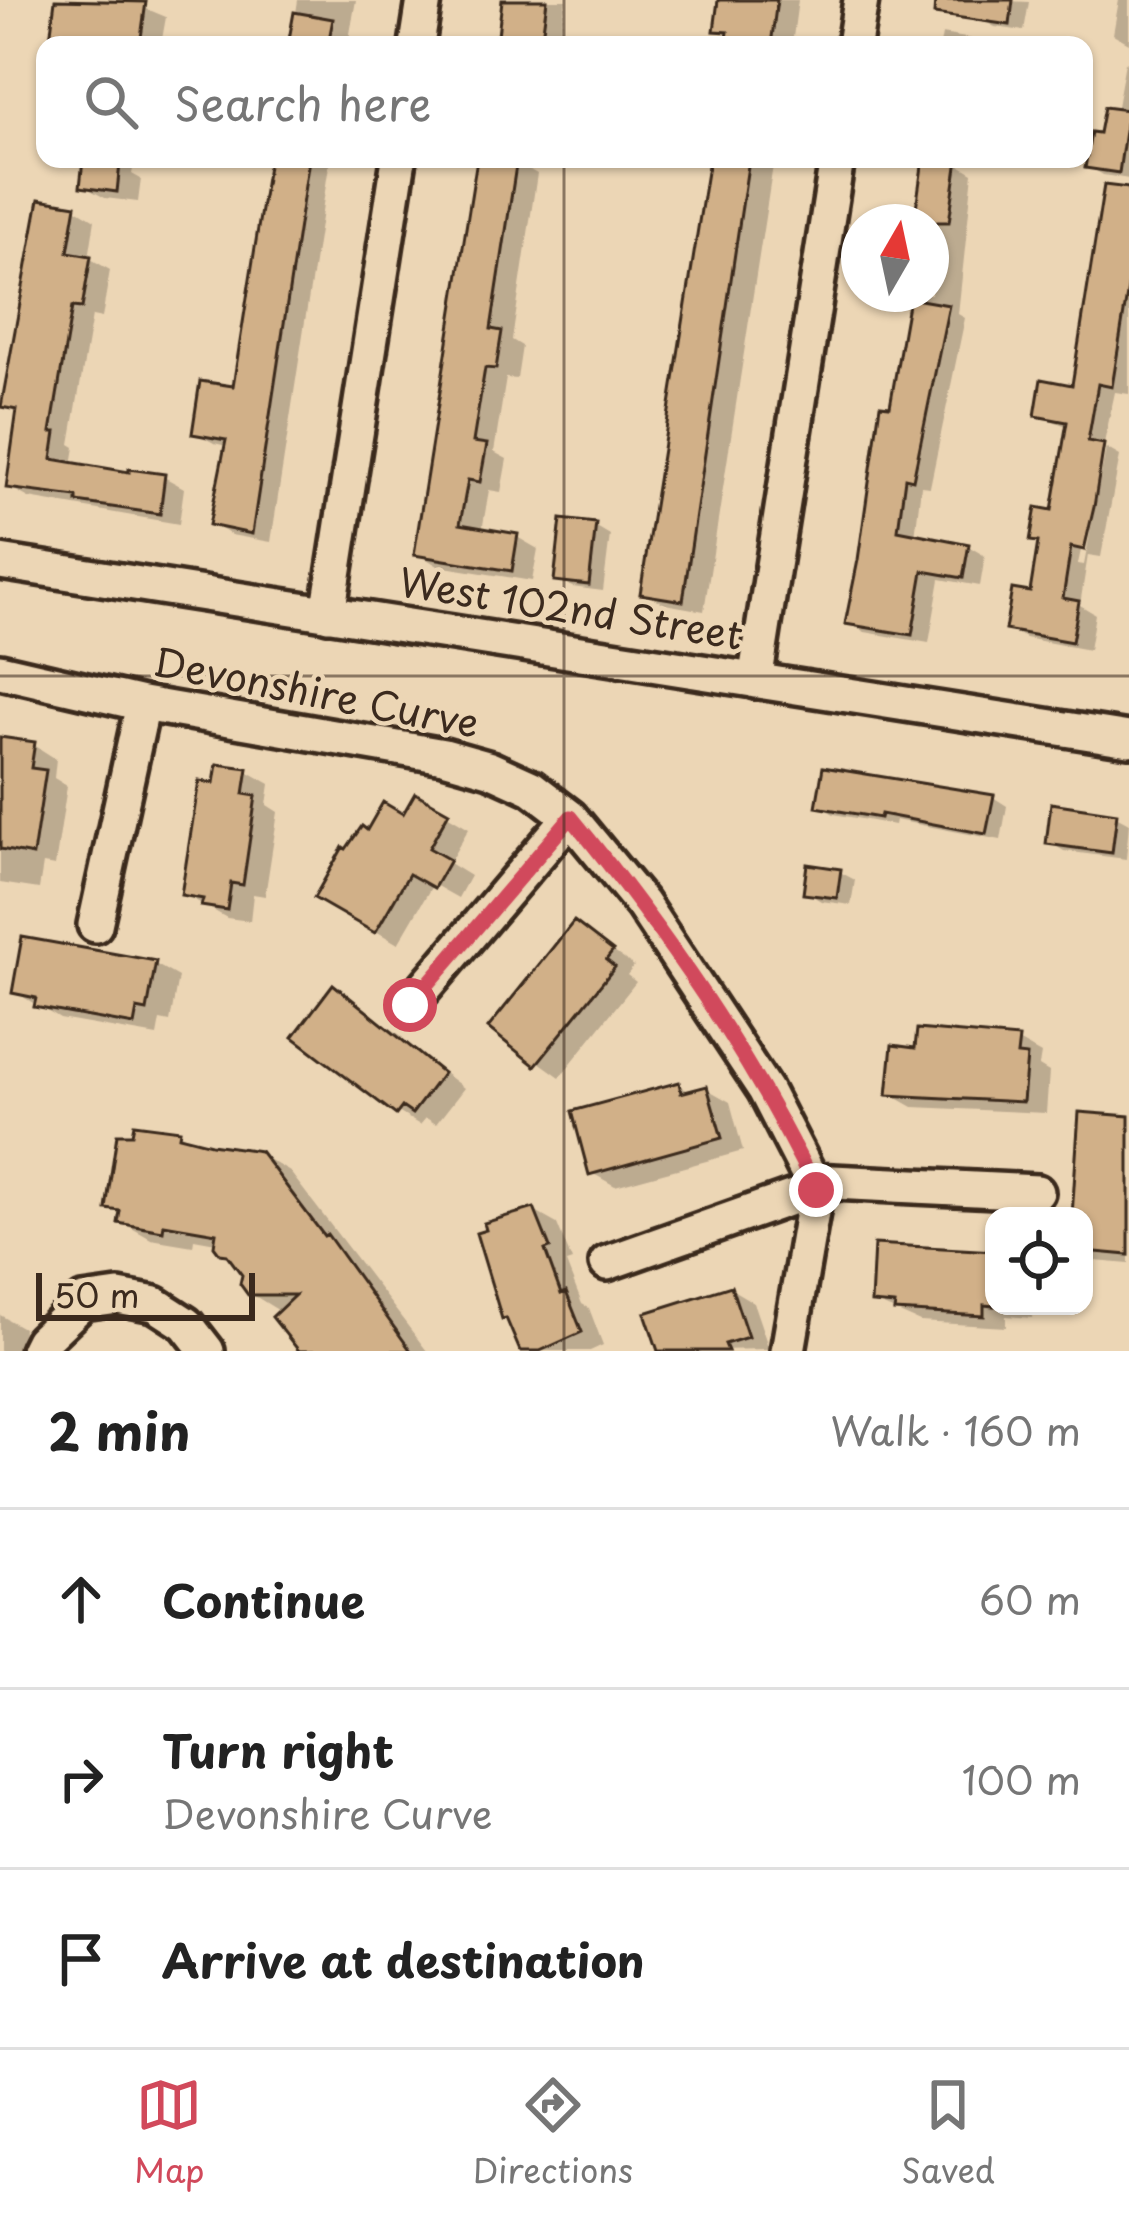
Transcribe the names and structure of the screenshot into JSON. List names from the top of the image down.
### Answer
{
  "streets": {
    "street": ["West 102nd Street", "Devonshire Curve"]
  },
  "scale_bar": "50 m",
  "north": "top",
  "page": {
    "search": "Search here",
    "scale": "50 m",
    "heading": ["2 min", "Walk · 160 m"],
    "list": [
      ["Continue", "60 m"],
      ["Turn right", "Devonshire Curve", "100 m"],
      "Arrive at destination"
    ],
    "nav": ["Map", "Directions", "Saved"]
  }
}
